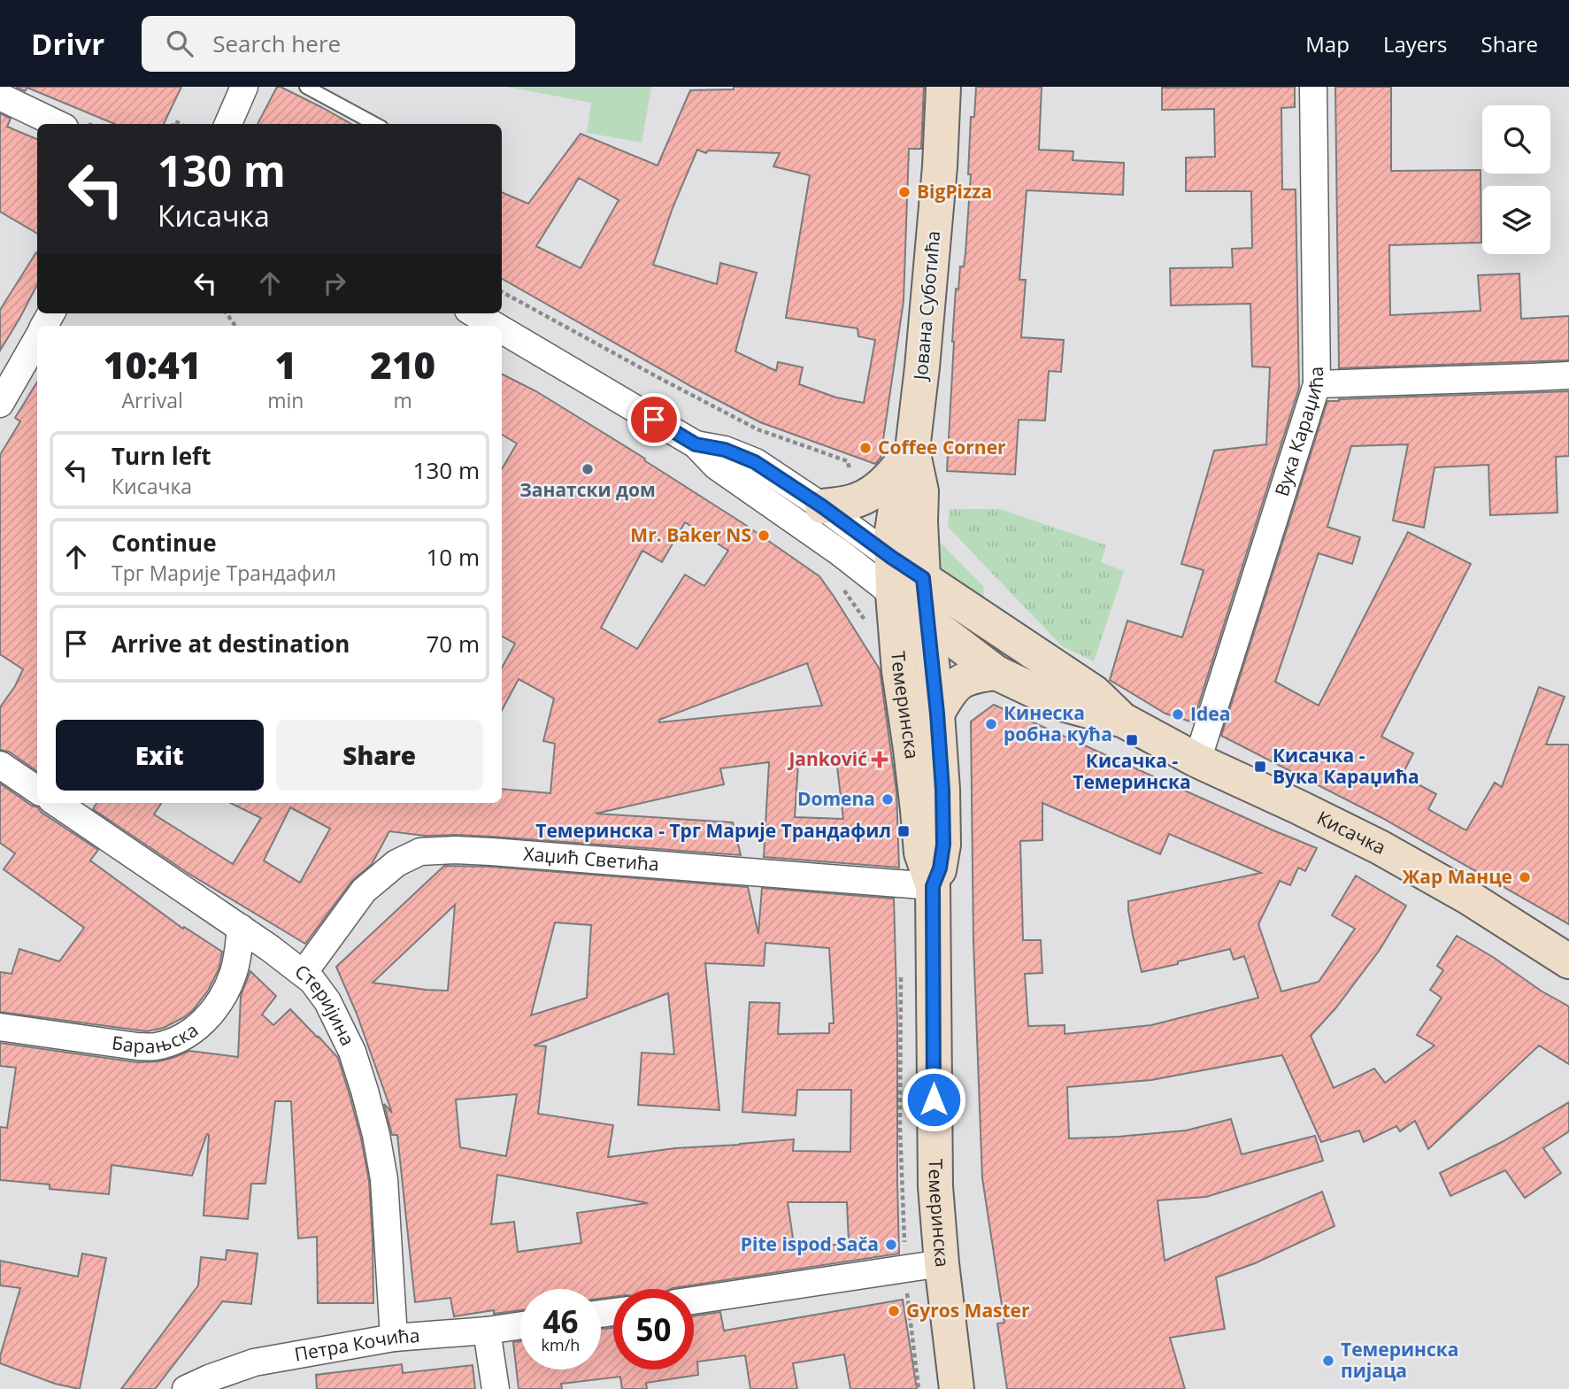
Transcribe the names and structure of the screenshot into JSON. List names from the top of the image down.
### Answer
{
  "streets": {
    "main road": ["Јована Суботића", "Темеринска", "Кисачка"],
    "street": [
      "Вука Караџића",
      "Хаџић Светића",
      "Стеријина",
      "Барањска",
      "Петра Кочића"
    ]
  },
  "crossings": [
    ["Јована Суботића", "Темеринска"],
    ["Јована Суботића", "Кисачка"],
    ["Вука Караџића", "Кисачка"],
    ["Темеринска", "Кисачка"],
    ["Темеринска", "Хаџић Светића"],
    ["Хаџић Светића", "Стеријина"],
    ["Стеријина", "Барањска"],
    ["Стеријина", "Петра Кочића"]
  ],
  "places": {
    "other": [
      "BigPizza",
      "Coffee Corner",
      "Занатски дом",
      "Mr. Baker NS",
      "Idea",
      "Кинеска робна кућа",
      "Domena",
      "Жар Манце",
      "Pite ispod Sača",
      "Gyros Master",
      "Темеринска пијаца"
    ],
    "transit": ["Кисачка - Темеринска", "Кисачка - Вука Караџића", "Темеринска - Трг Марије Трандафил"],
    "health": ["Janković"]
  },
  "page": {
    "header": "Drivr",
    "search": "Search here",
    "nav": ["Map", "Layers", "Share"],
    "turn": ["130 m", "Кисачка"],
    "eta": [
      "10:41",
      "Arrival",
      "1",
      "min",
      "210",
      "m"
    ],
    "list": [
      {
        "name": "Turn left",
        "note": "Кисачка",
        "value": "130 m"
      },
      {
        "name": "Continue",
        "note": "Трг Марије Трандафил",
        "value": "10 m"
      },
      {
        "name": "Arrive at destination",
        "value": "70 m"
      }
    ],
    "buttons": ["Exit", "Share"],
    "speed": "46 km/h",
    "limit": "50"
  }
}
